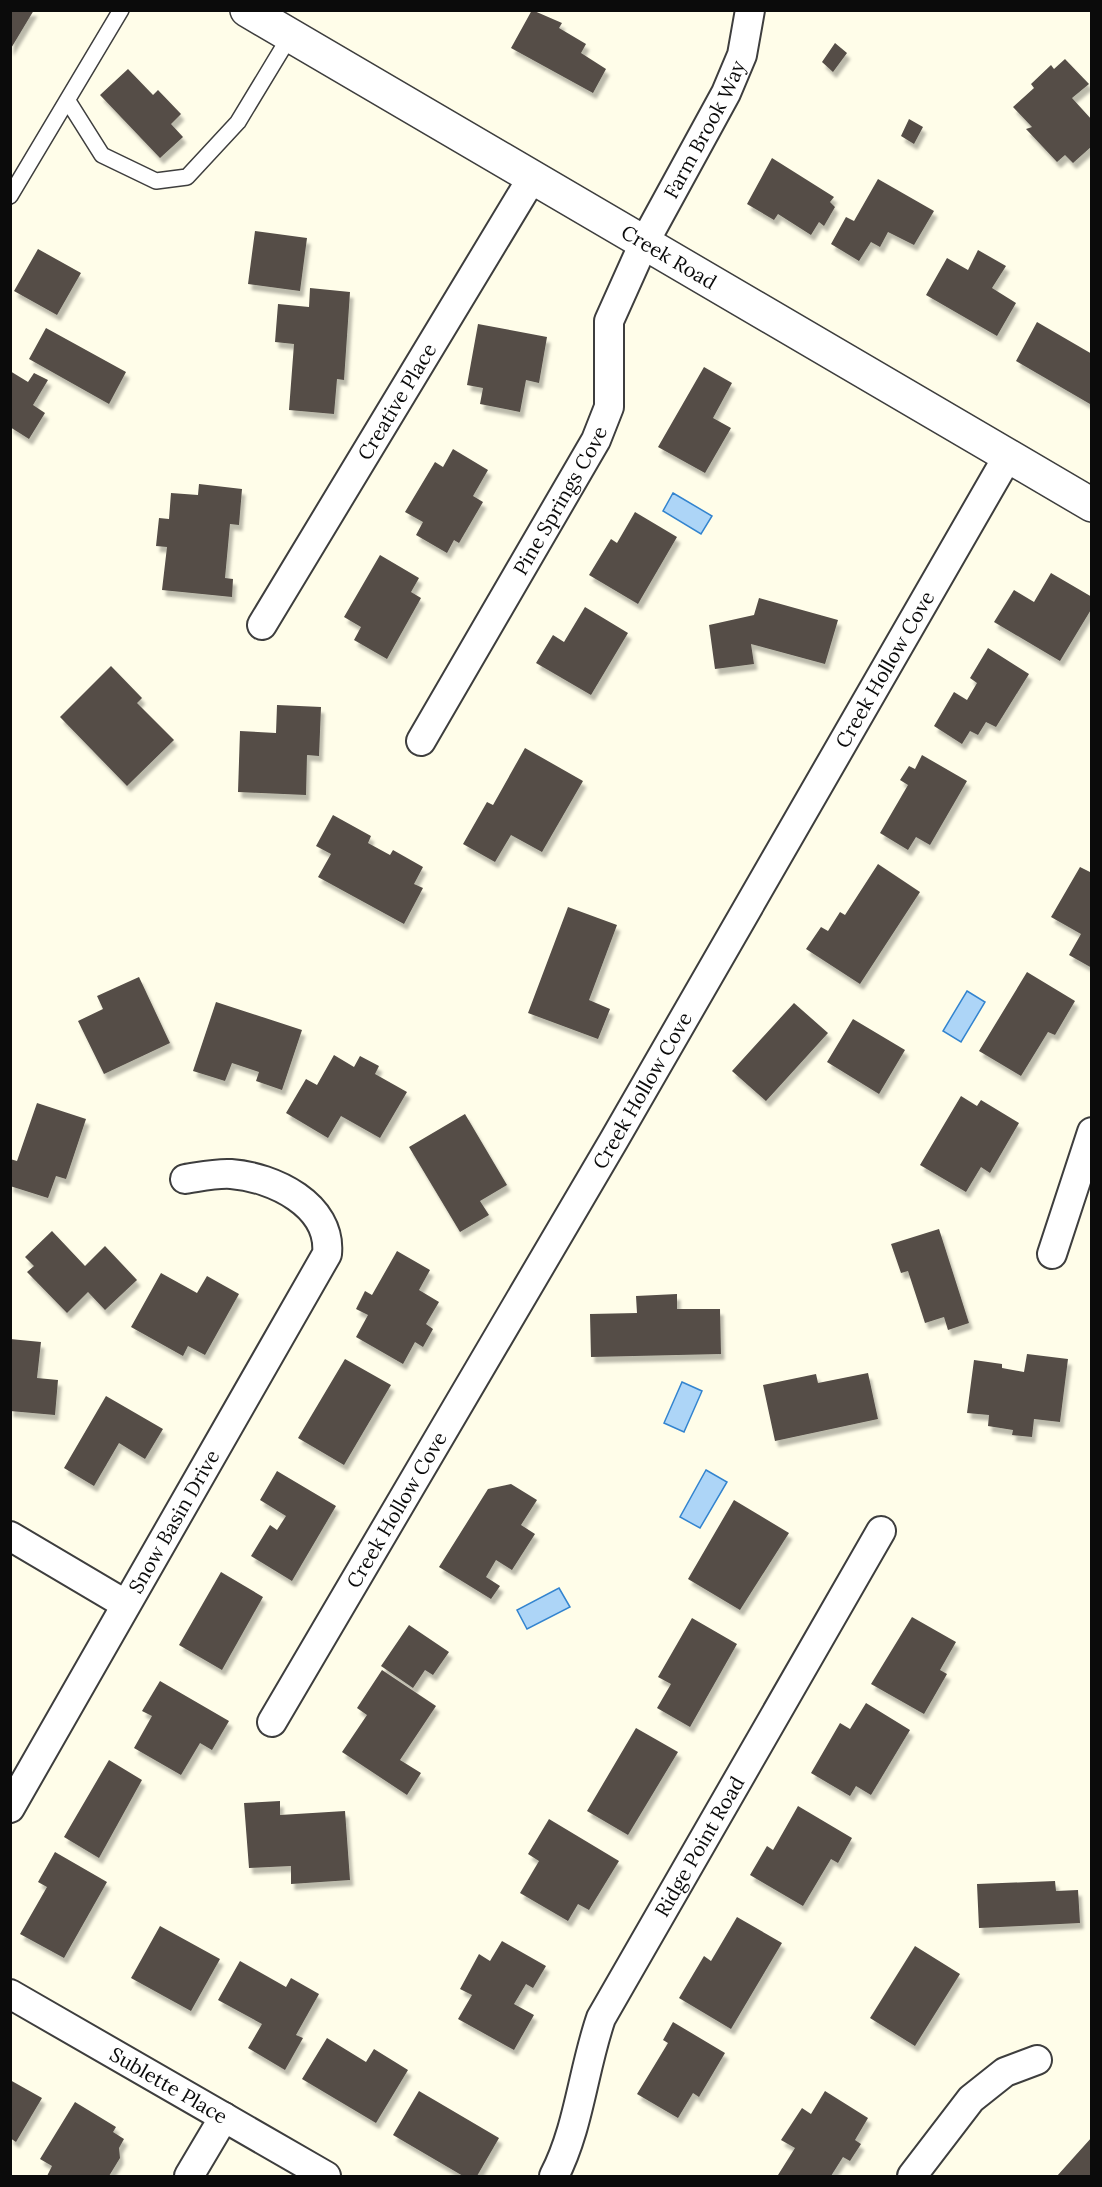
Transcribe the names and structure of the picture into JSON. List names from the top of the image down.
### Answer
{
  "streets": {
    "street": [
      "Farm Brook Way",
      "Creek Road",
      "Creative Place",
      "Pine Springs Cove",
      "Creek Hollow Cove",
      "Snow Basin Drive",
      "Ridge Point Road",
      "Sublette Place"
    ]
  },
  "crossings": [
    ["Farm Brook Way", "Creek Road"],
    ["Farm Brook Way", "Pine Springs Cove"],
    ["Creek Road", "Creative Place"],
    ["Creek Road", "Pine Springs Cove"],
    ["Creek Road", "Creek Hollow Cove"]
  ]
}
